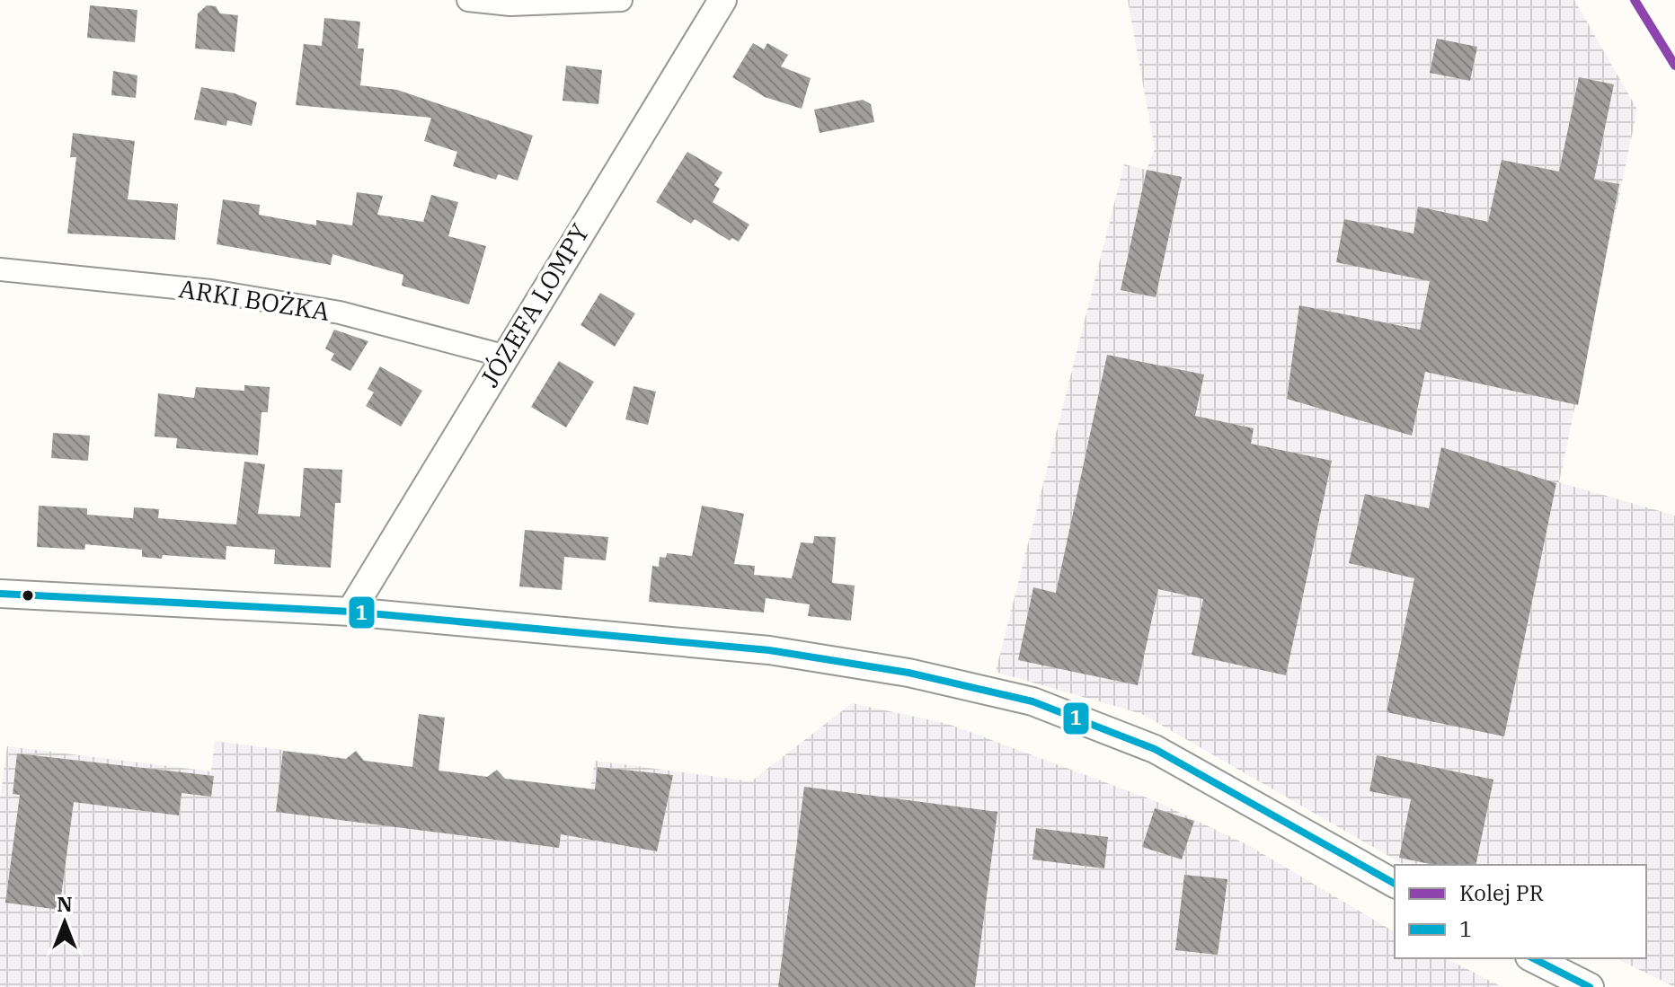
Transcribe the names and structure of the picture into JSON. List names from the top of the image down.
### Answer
{
  "streets": {
    "street": ["ARKI BOŻKA", "JÓZEFA LOMPY"]
  },
  "crossings": [
    ["ARKI BOŻKA", "JÓZEFA LOMPY"]
  ],
  "lines": ["rail line PR", "transit line 1"],
  "legend": ["Kolej PR", "1"],
  "north": "top"
}
